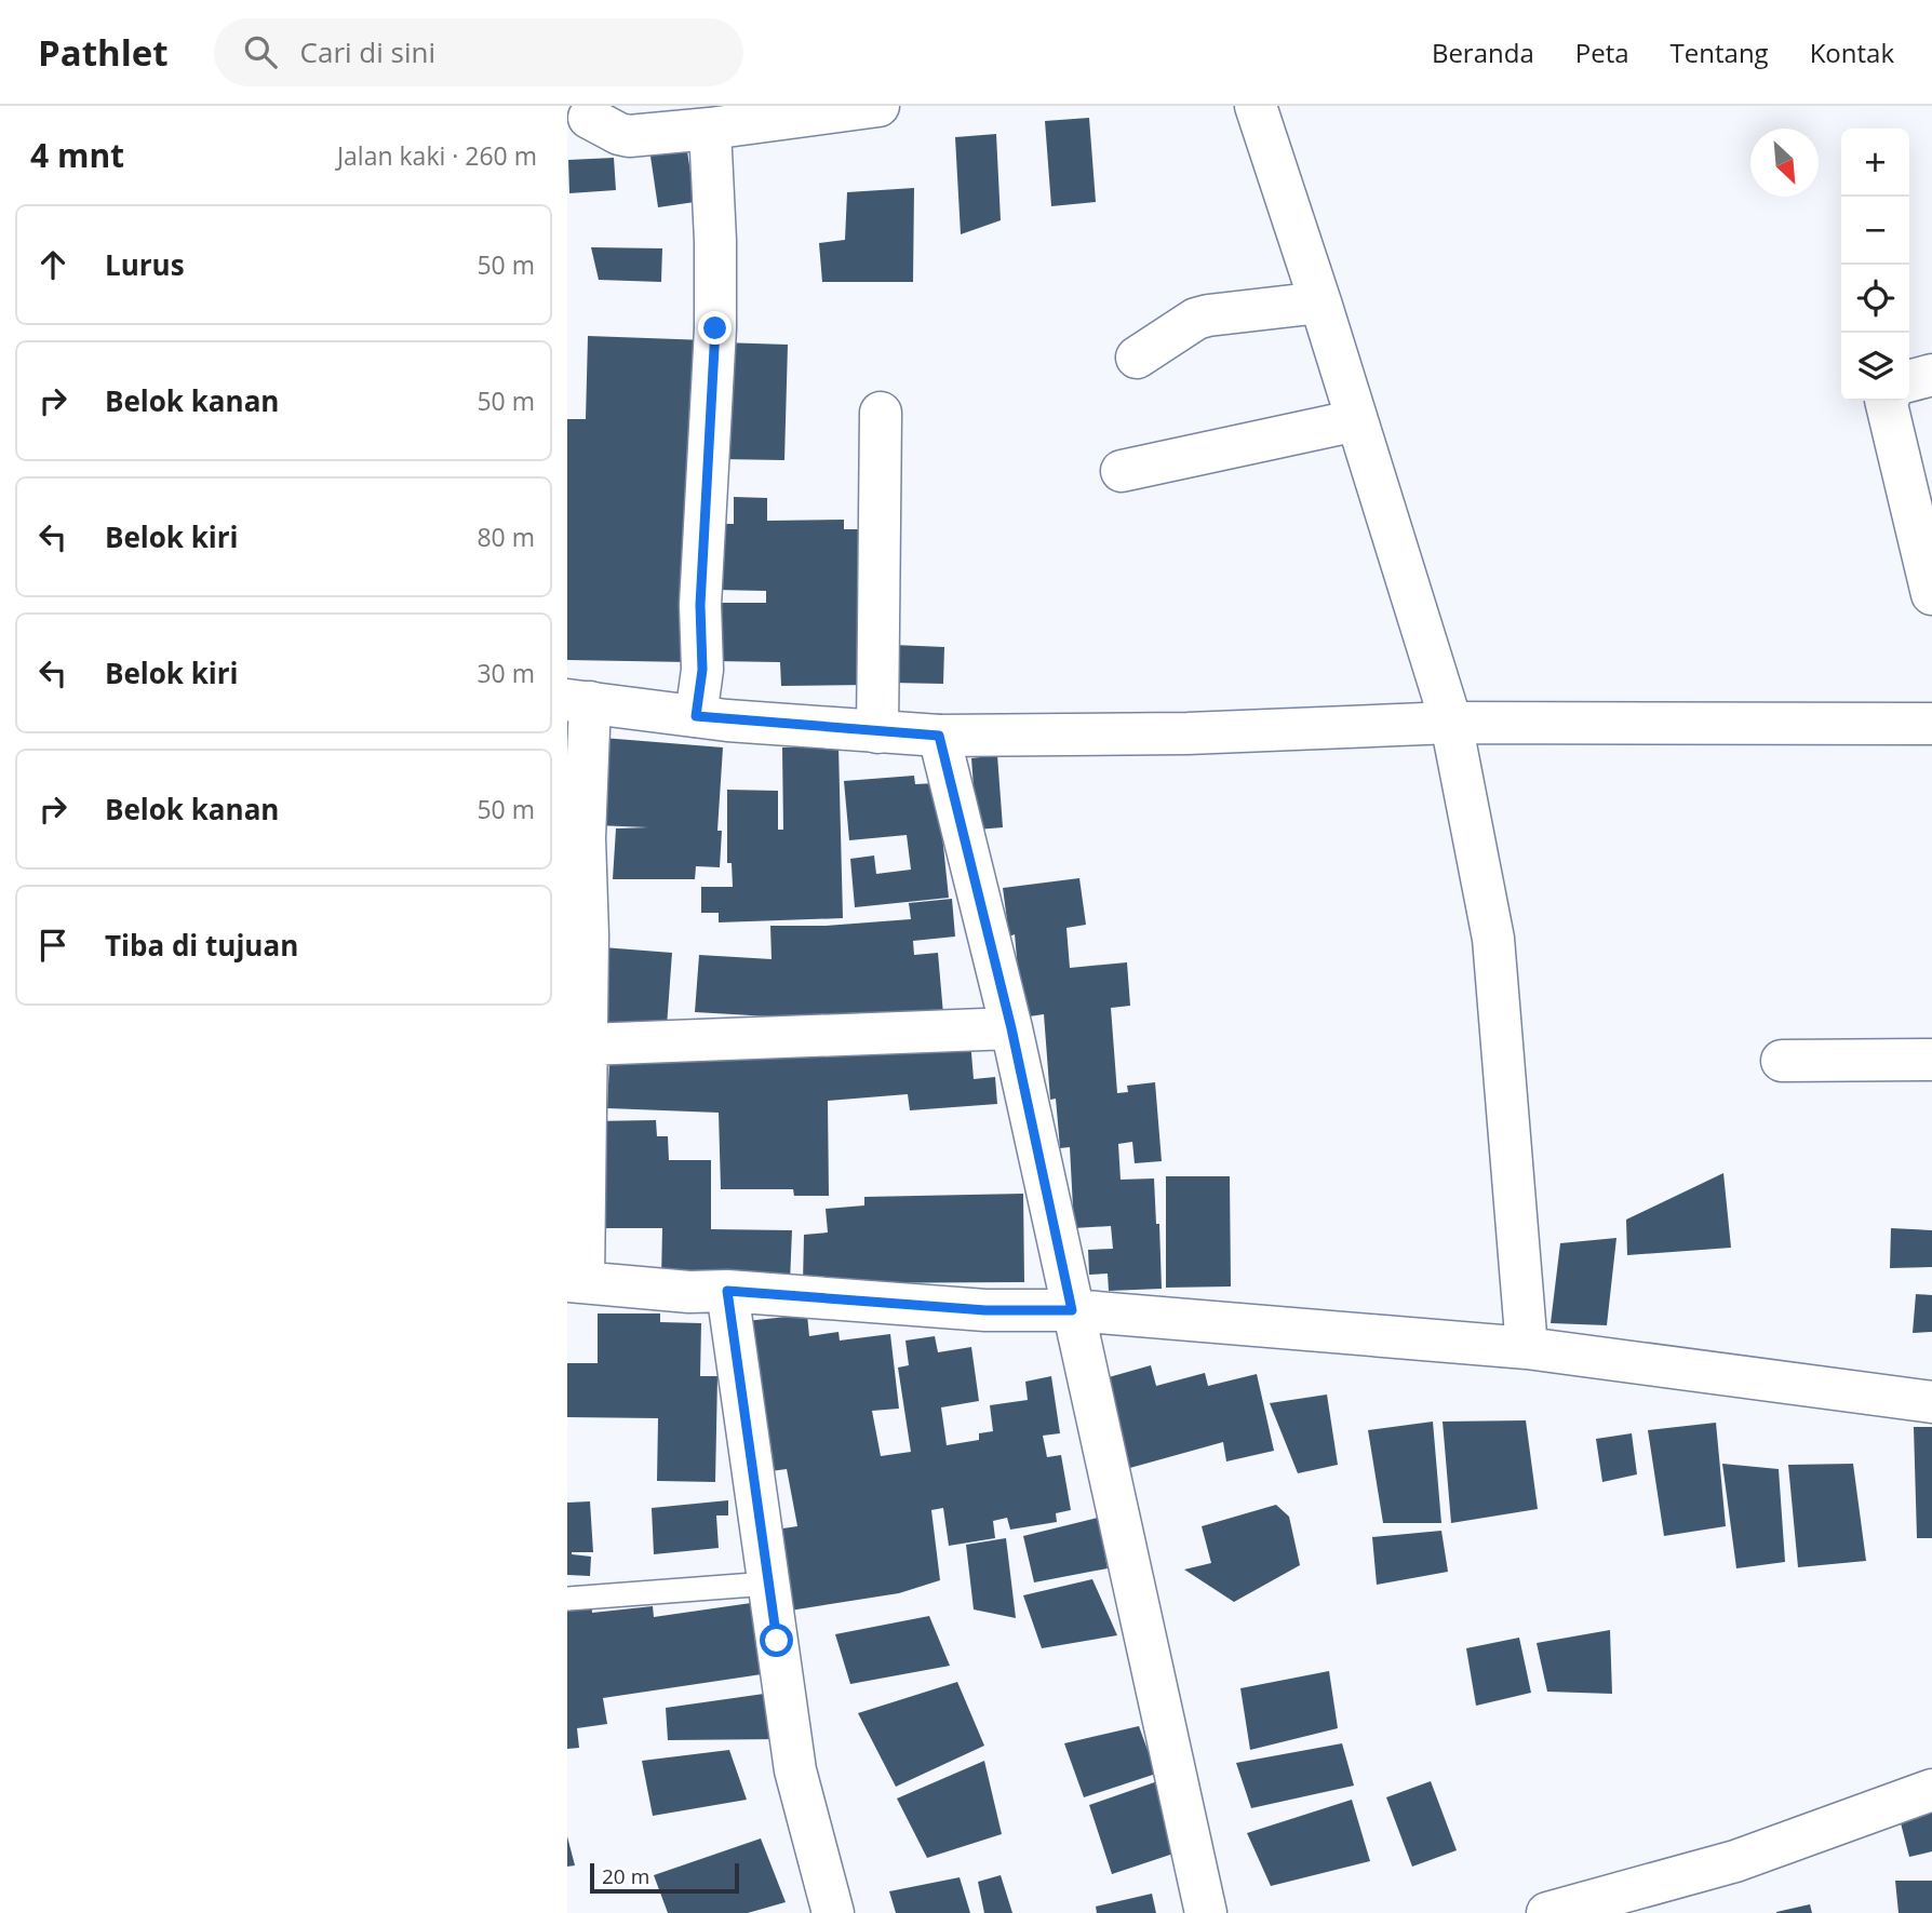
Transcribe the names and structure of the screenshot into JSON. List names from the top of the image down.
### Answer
{
  "scale_bar": "20 m",
  "north": "bottom right",
  "page": {
    "header": "Pathlet",
    "search": "Cari di sini",
    "nav": [
      "Beranda",
      "Peta",
      "Tentang",
      "Kontak"
    ],
    "heading": ["4 mnt", "Jalan kaki · 260 m"],
    "map_buttons": ["+", "−"],
    "list": [
      ["Lurus", "50 m"],
      ["Belok kanan", "50 m"],
      ["Belok kiri", "80 m"],
      ["Belok kiri", "30 m"],
      ["Belok kanan", "50 m"],
      "Tiba di tujuan"
    ],
    "scale": "20 m"
  }
}
